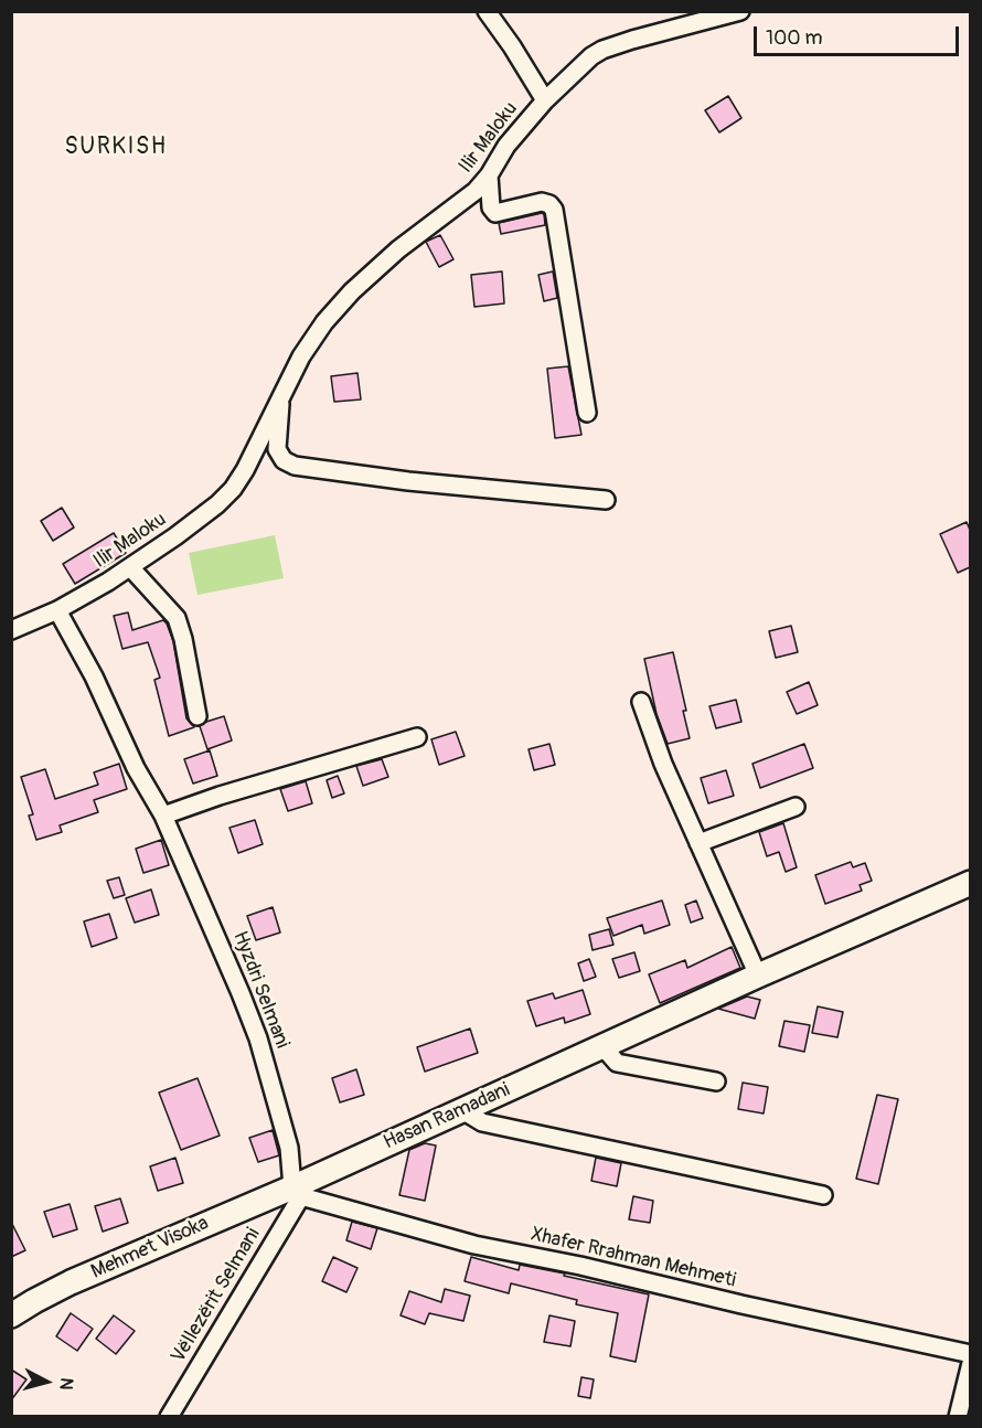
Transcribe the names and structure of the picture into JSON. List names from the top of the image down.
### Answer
{
  "streets": {
    "main road": ["Hasan Ramadani", "Mehmet Visoka"],
    "street": [
      "Ilir Maloku",
      "Hyzdri Selmani",
      "Xhafer Rrahman Mehmeti",
      "Vëllezërit Selmani"
    ]
  },
  "crossings": [
    ["Ilir Maloku", "Hyzdri Selmani"],
    ["Hyzdri Selmani", "Hasan Ramadani"],
    ["Hyzdri Selmani", "Mehmet Visoka"],
    ["Hyzdri Selmani", "Xhafer Rrahman Mehmeti"],
    ["Hyzdri Selmani", "Vëllezërit Selmani"],
    ["Hasan Ramadani", "Mehmet Visoka"],
    ["Hasan Ramadani", "Xhafer Rrahman Mehmeti"],
    ["Hasan Ramadani", "Vëllezërit Selmani"],
    ["Mehmet Visoka", "Xhafer Rrahman Mehmeti"],
    ["Mehmet Visoka", "Vëllezërit Selmani"],
    ["Xhafer Rrahman Mehmeti", "Vëllezërit Selmani"]
  ],
  "districts": ["SURKISH"],
  "scale_bar": "100 m",
  "north": "right"
}
